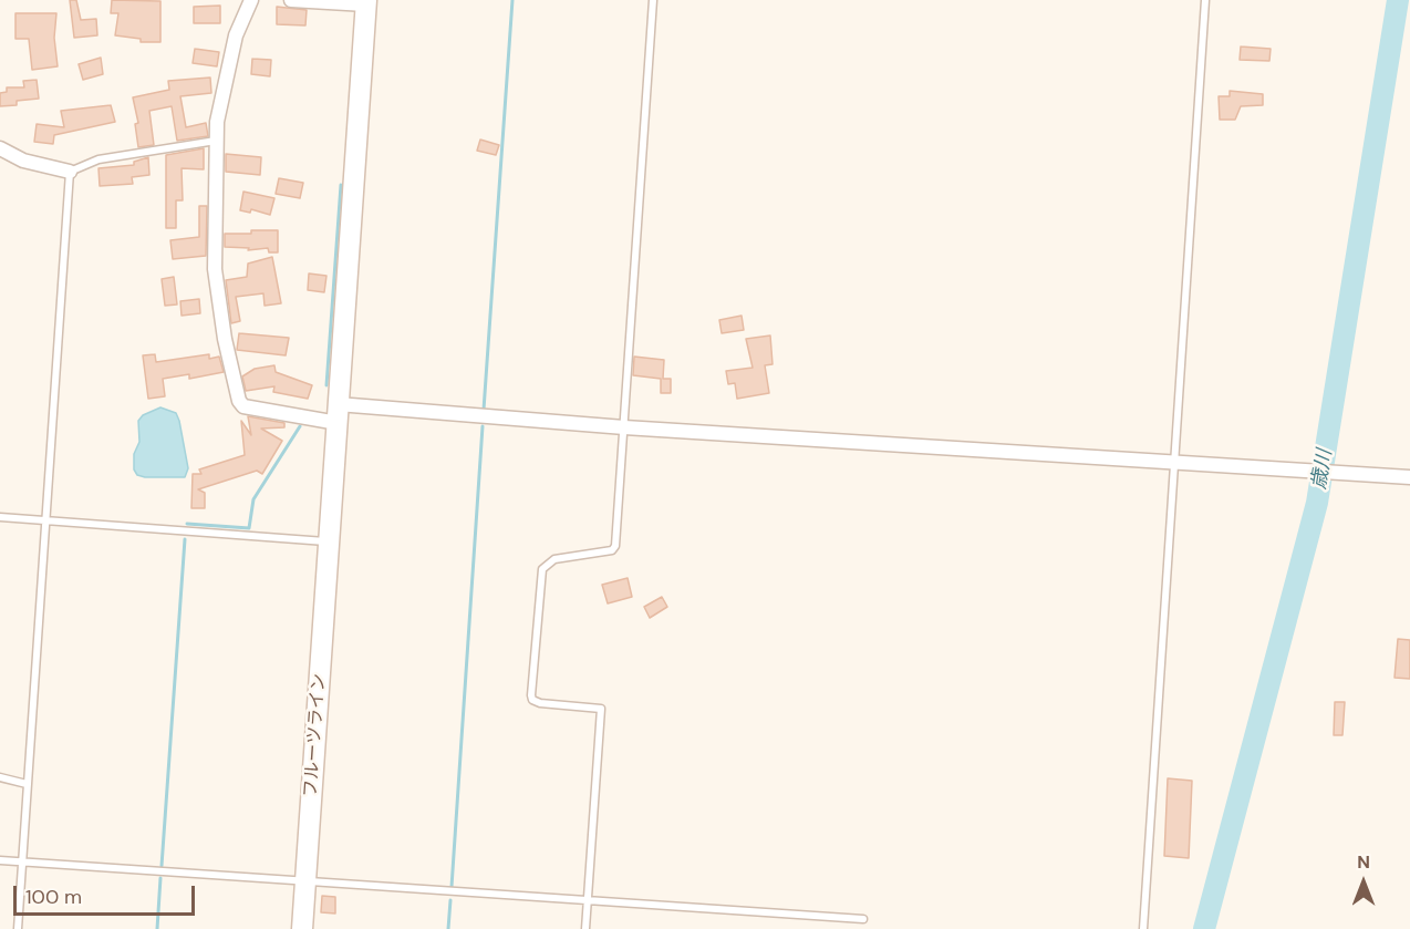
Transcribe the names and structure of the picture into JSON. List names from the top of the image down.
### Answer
{
  "streets": {
    "street": ["フルーツライン"]
  },
  "water": ["歳川"],
  "scale_bar": "100 m",
  "north": "top"
}
